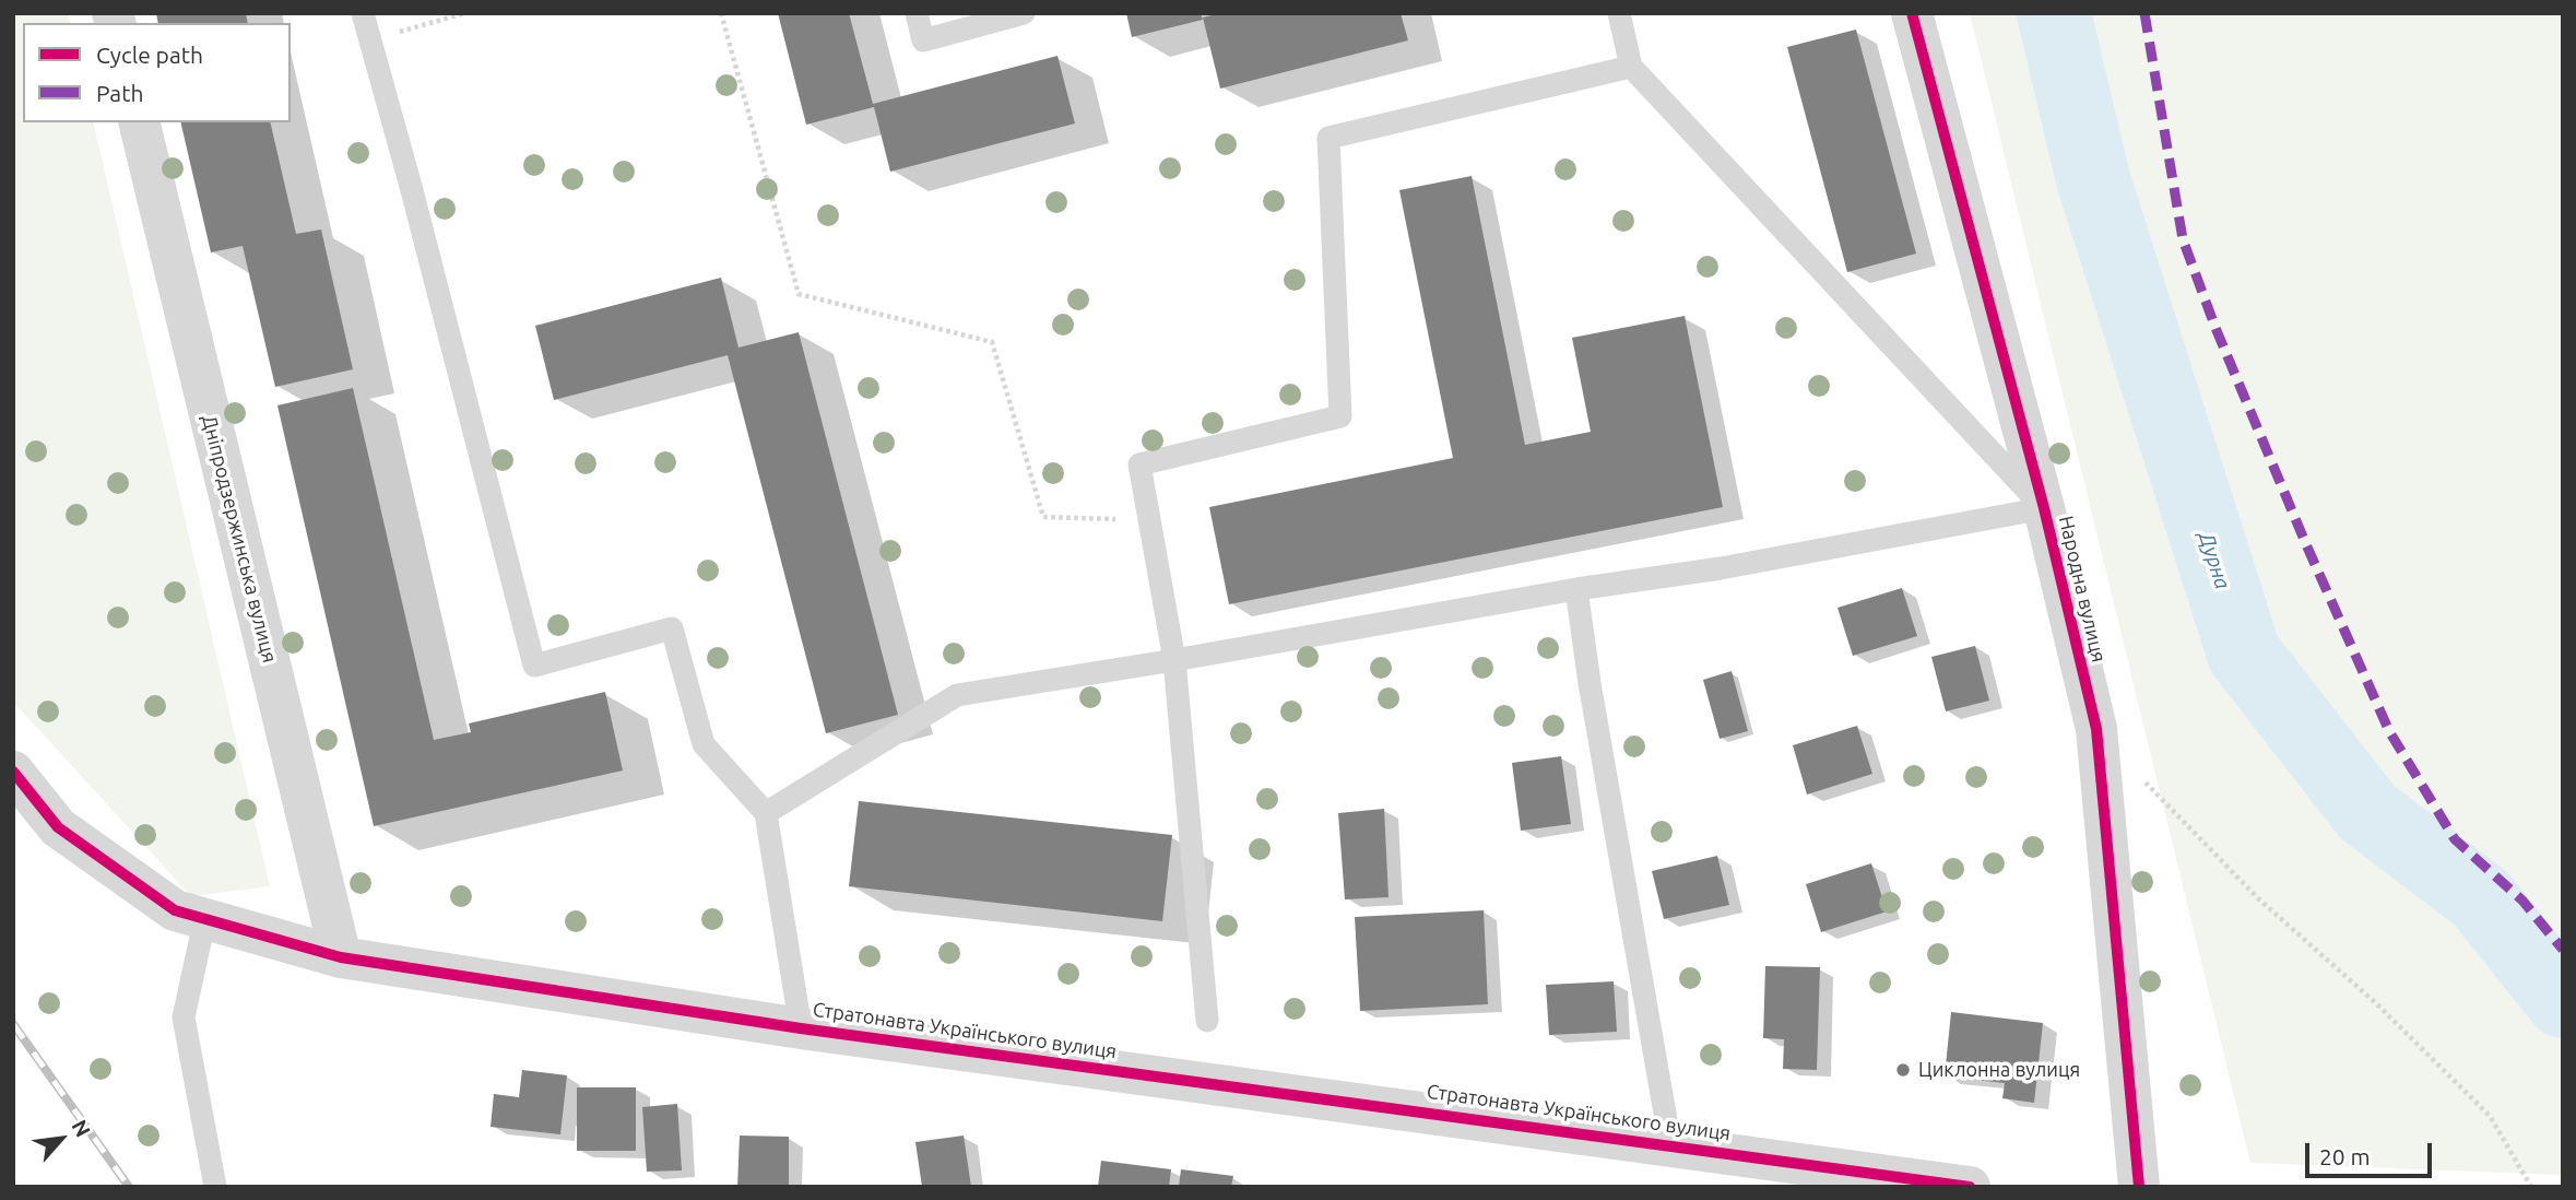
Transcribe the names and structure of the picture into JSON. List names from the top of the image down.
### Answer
{
  "streets": {
    "street": ["Дніпродзержинська вулиця", "Народна вулиця", "Стратонавта Українського вулиця"]
  },
  "crossings": [
    ["Дніпродзержинська вулиця", "Стратонавта Українського вулиця"]
  ],
  "water": ["Дурна"],
  "places": ["Циклонна вулиця"],
  "legend": ["Cycle path", "Path"],
  "scale_bar": "20 m",
  "north": "top right"
}
